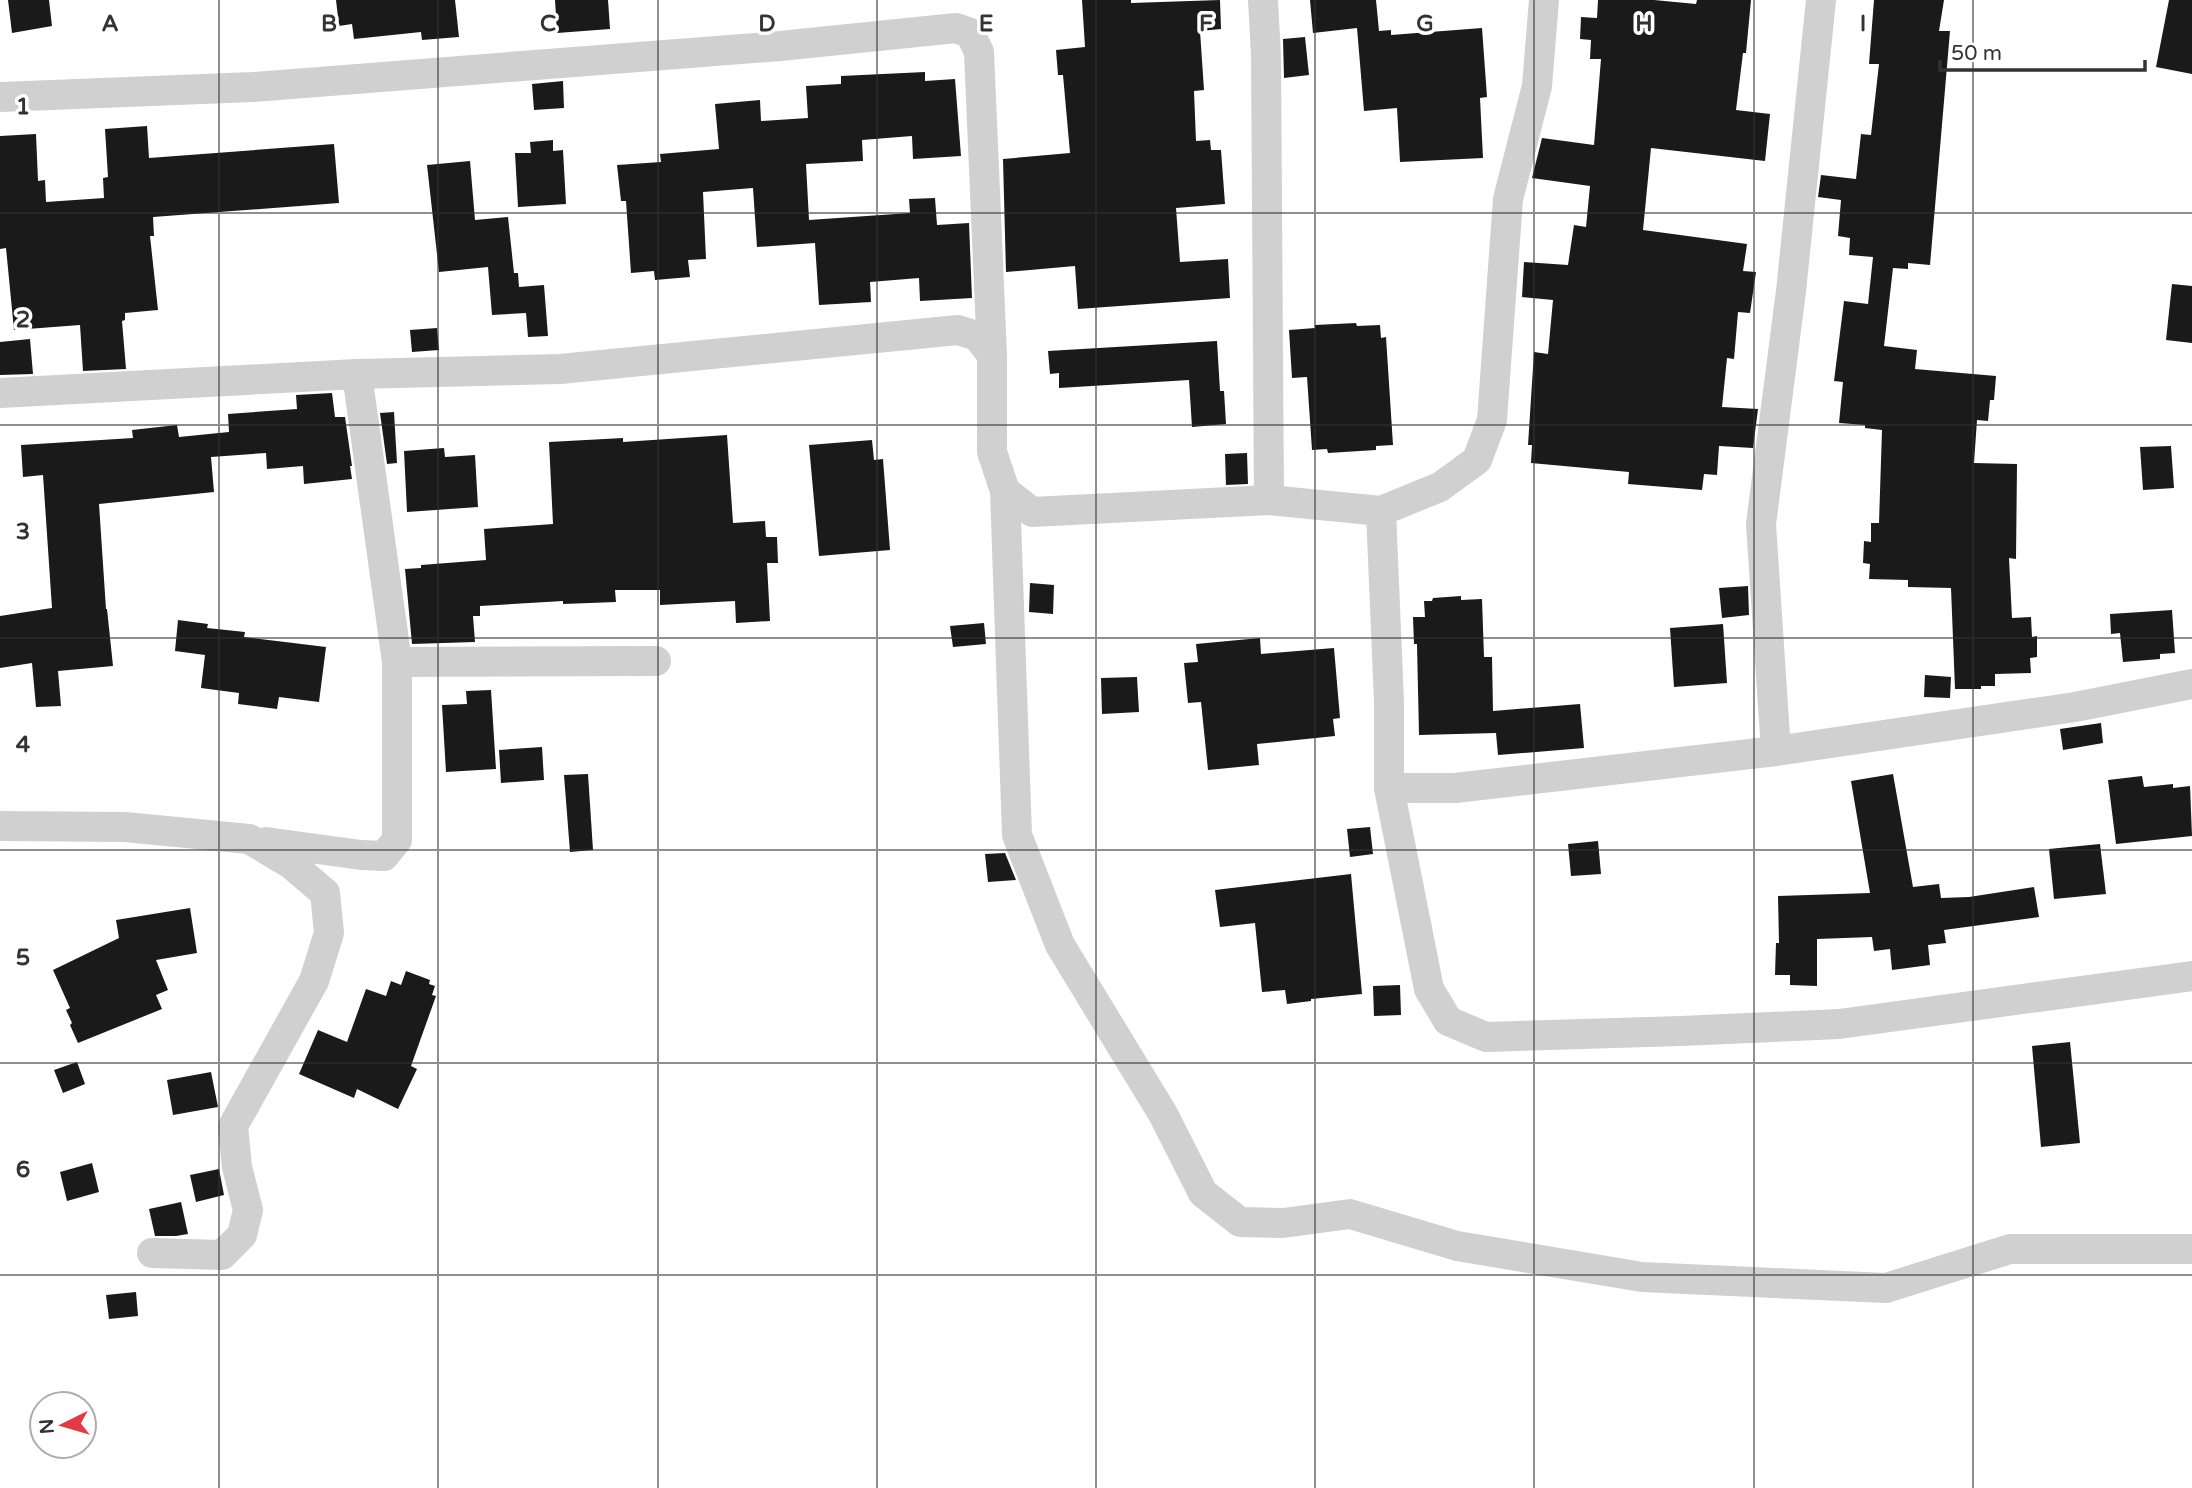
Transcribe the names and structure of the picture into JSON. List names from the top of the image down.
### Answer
{
  "scale_bar": "50 m",
  "north": "left",
  "grid": {
    "columns": [
      "A",
      "B",
      "C",
      "D",
      "E",
      "F",
      "G",
      "H",
      "I"
    ],
    "rows": [
      "1",
      "2",
      "3",
      "4",
      "5",
      "6"
    ]
  }
}
